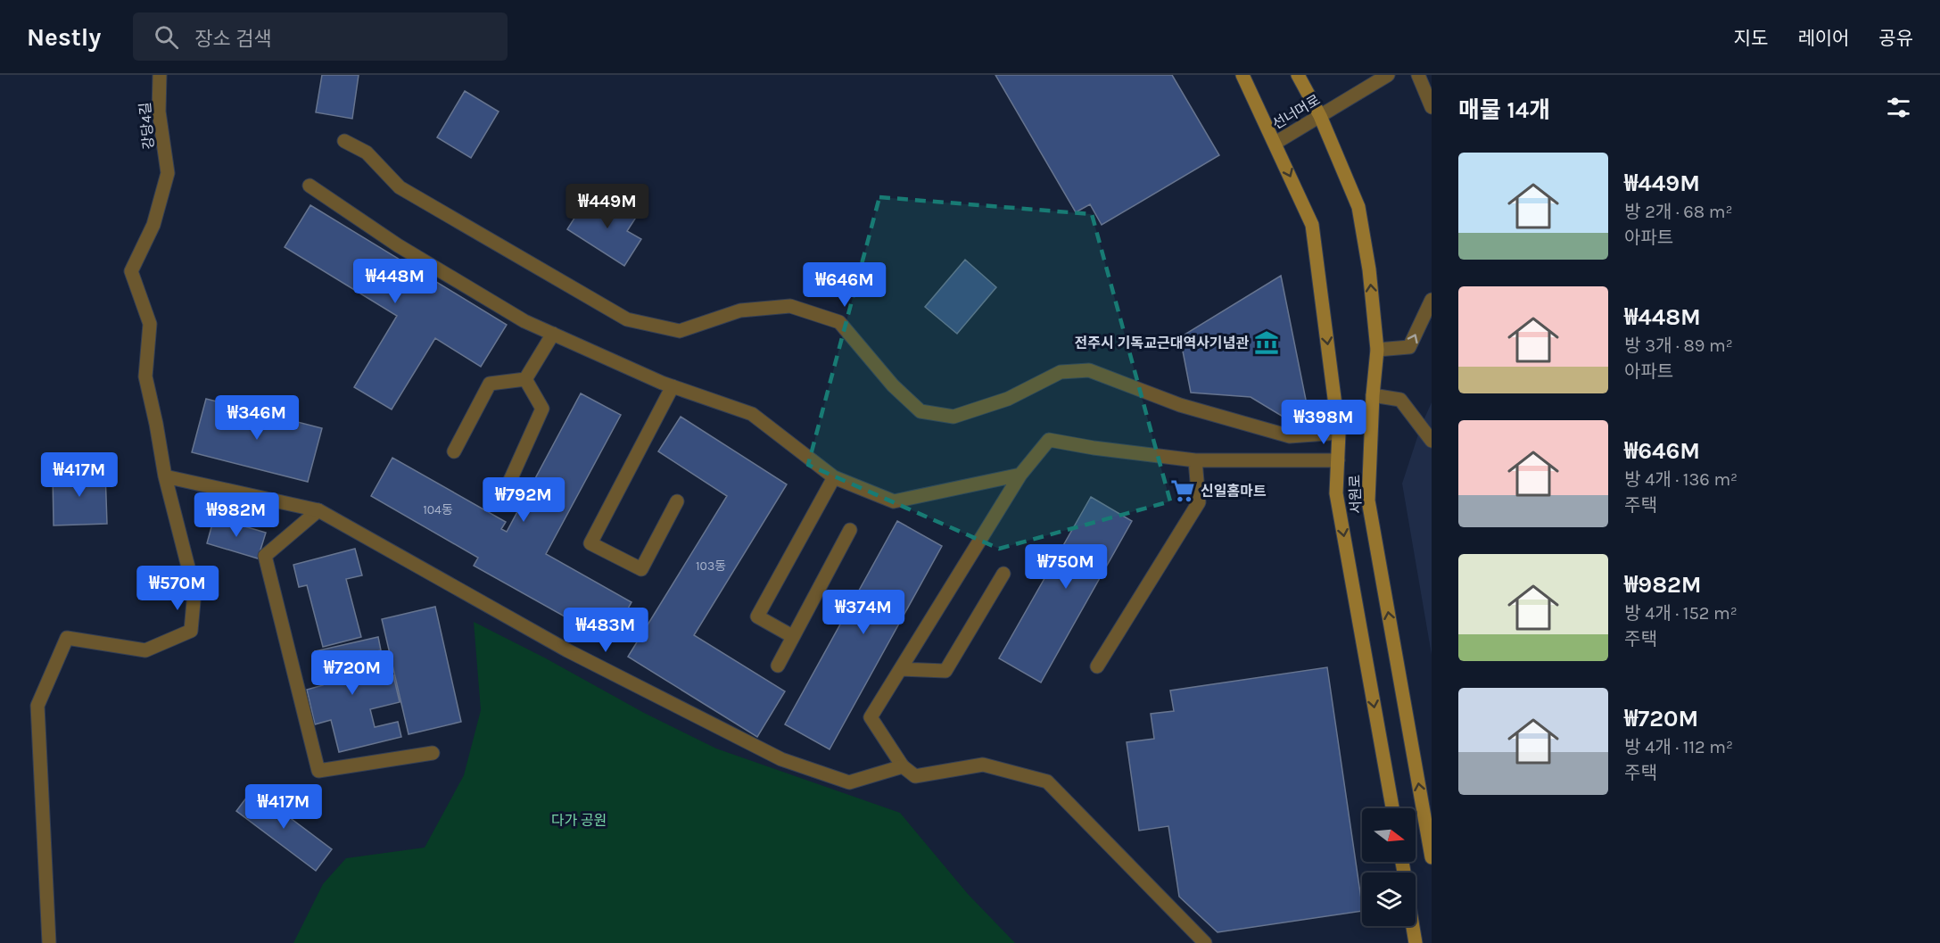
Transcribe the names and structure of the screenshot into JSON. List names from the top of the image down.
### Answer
{
  "streets": {
    "street": ["선너머로", "강당4길", "서원로"]
  },
  "crossings": [
    ["선너머로", "서원로"]
  ],
  "parks": ["다가 공원"],
  "places": {
    "museum": ["전주시 기독교근대역사기념관"],
    "supermarket": ["신일홈마트"]
  },
  "house_numbers": ["104동", "103동"],
  "north": "right",
  "page": {
    "header": "Nestly",
    "search": "장소 검색",
    "nav": ["지도", "레이어", "공유"],
    "heading": "매물 14개",
    "list": [
      {
        "name": "₩449M",
        "note": "방 2개 · 68 m² · 아파트"
      },
      {
        "name": "₩448M",
        "note": "방 3개 · 89 m² · 아파트"
      },
      {
        "name": "₩646M",
        "note": "방 4개 · 136 m² · 주택"
      },
      {
        "name": "₩982M",
        "note": "방 4개 · 152 m² · 주택"
      },
      {
        "name": "₩720M",
        "note": "방 4개 · 112 m² · 주택"
      }
    ],
    "price": [
      "₩449M",
      "₩448M",
      "₩646M",
      "₩346M",
      "₩398M",
      "₩417M",
      "₩792M",
      "₩982M",
      "₩750M",
      "₩570M",
      "₩374M",
      "₩483M",
      "₩720M",
      "₩417M"
    ]
  }
}
